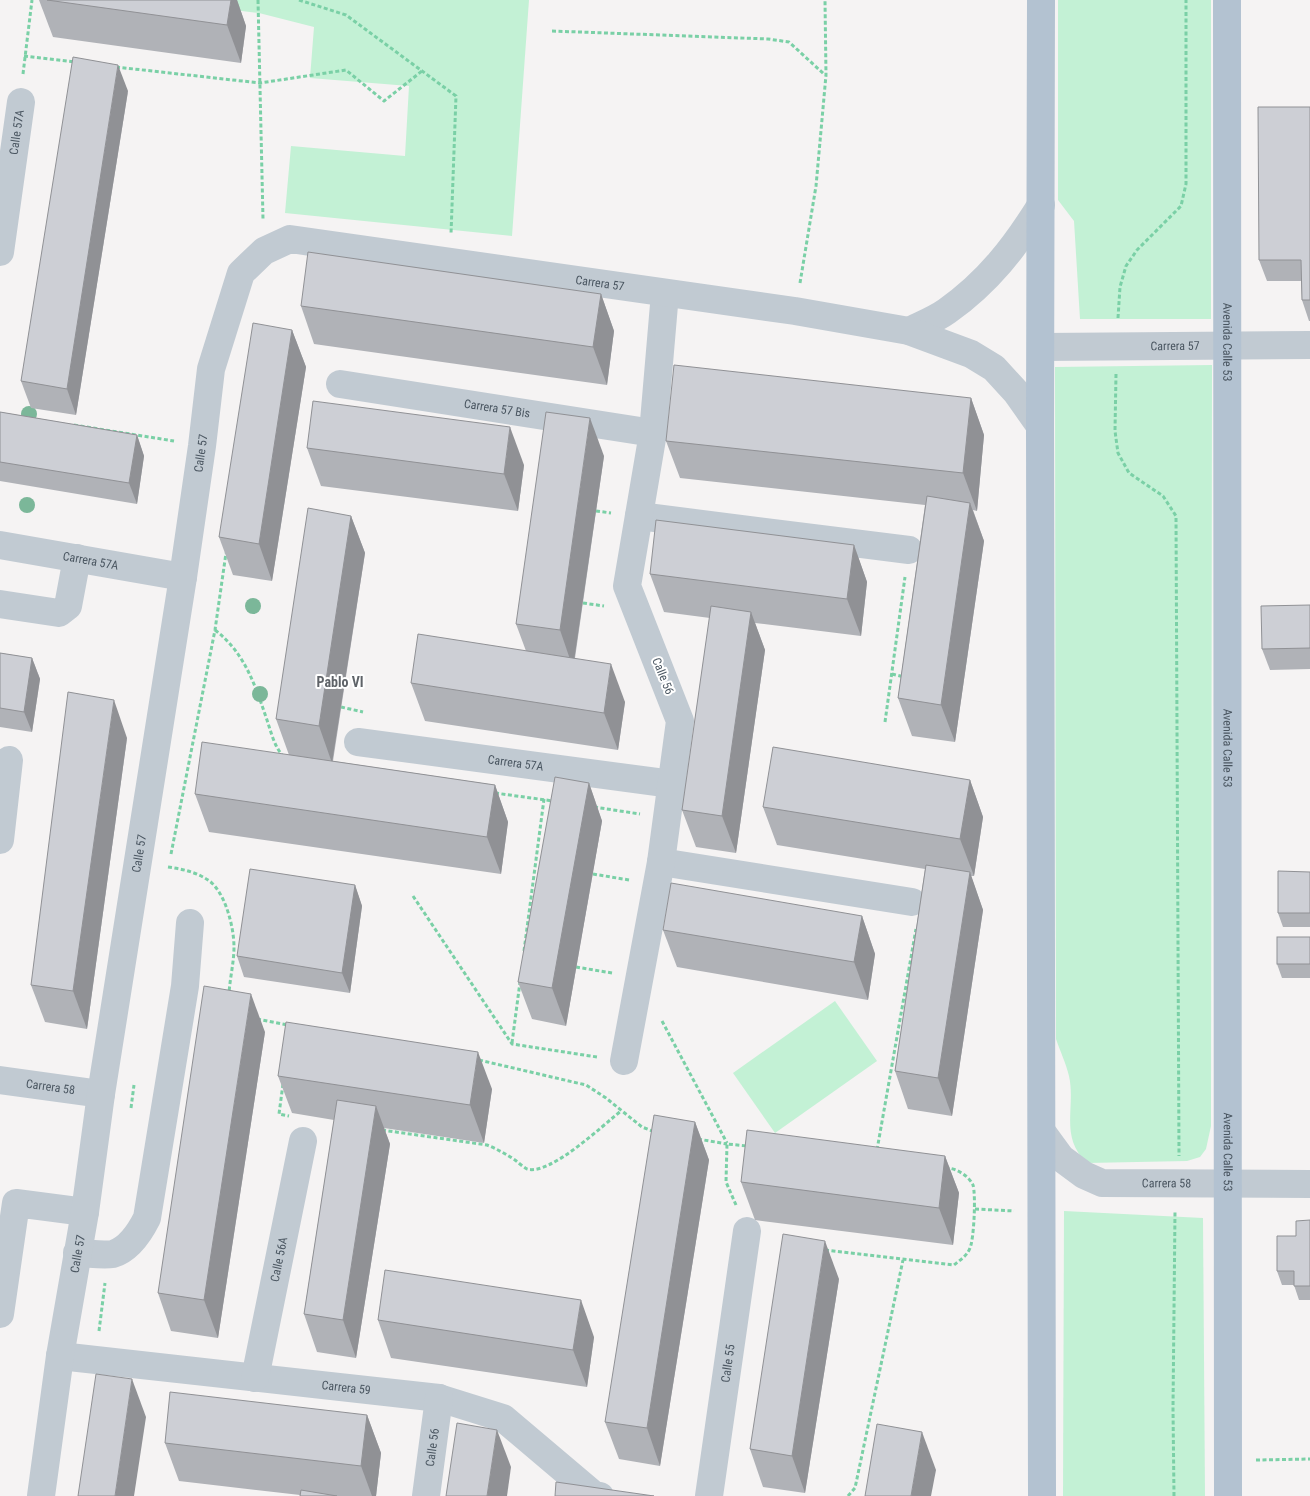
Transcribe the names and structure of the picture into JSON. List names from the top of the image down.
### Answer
{
  "streets": {
    "main road": ["Avenida Calle 53"],
    "street": [
      "Calle 57A",
      "Carrera 57",
      "Carrera 57 Bis",
      "Calle 57",
      "Carrera 57A",
      "Calle 56",
      "Carrera 58",
      "Calle 56A",
      "Calle 55",
      "Carrera 59"
    ]
  },
  "crossings": [
    ["Carrera 57", "Avenida Calle 53"],
    ["Carrera 57", "Calle 57"],
    ["Carrera 57", "Calle 56"],
    ["Avenida Calle 53", "Carrera 58"],
    ["Carrera 57 Bis", "Calle 56"],
    ["Calle 57", "Carrera 57A"],
    ["Calle 57", "Carrera 58"],
    ["Calle 57", "Carrera 59"],
    ["Carrera 57A", "Calle 56"],
    ["Calle 56", "Carrera 59"],
    ["Calle 56A", "Carrera 59"]
  ],
  "districts": ["Pablo VI"]
}
